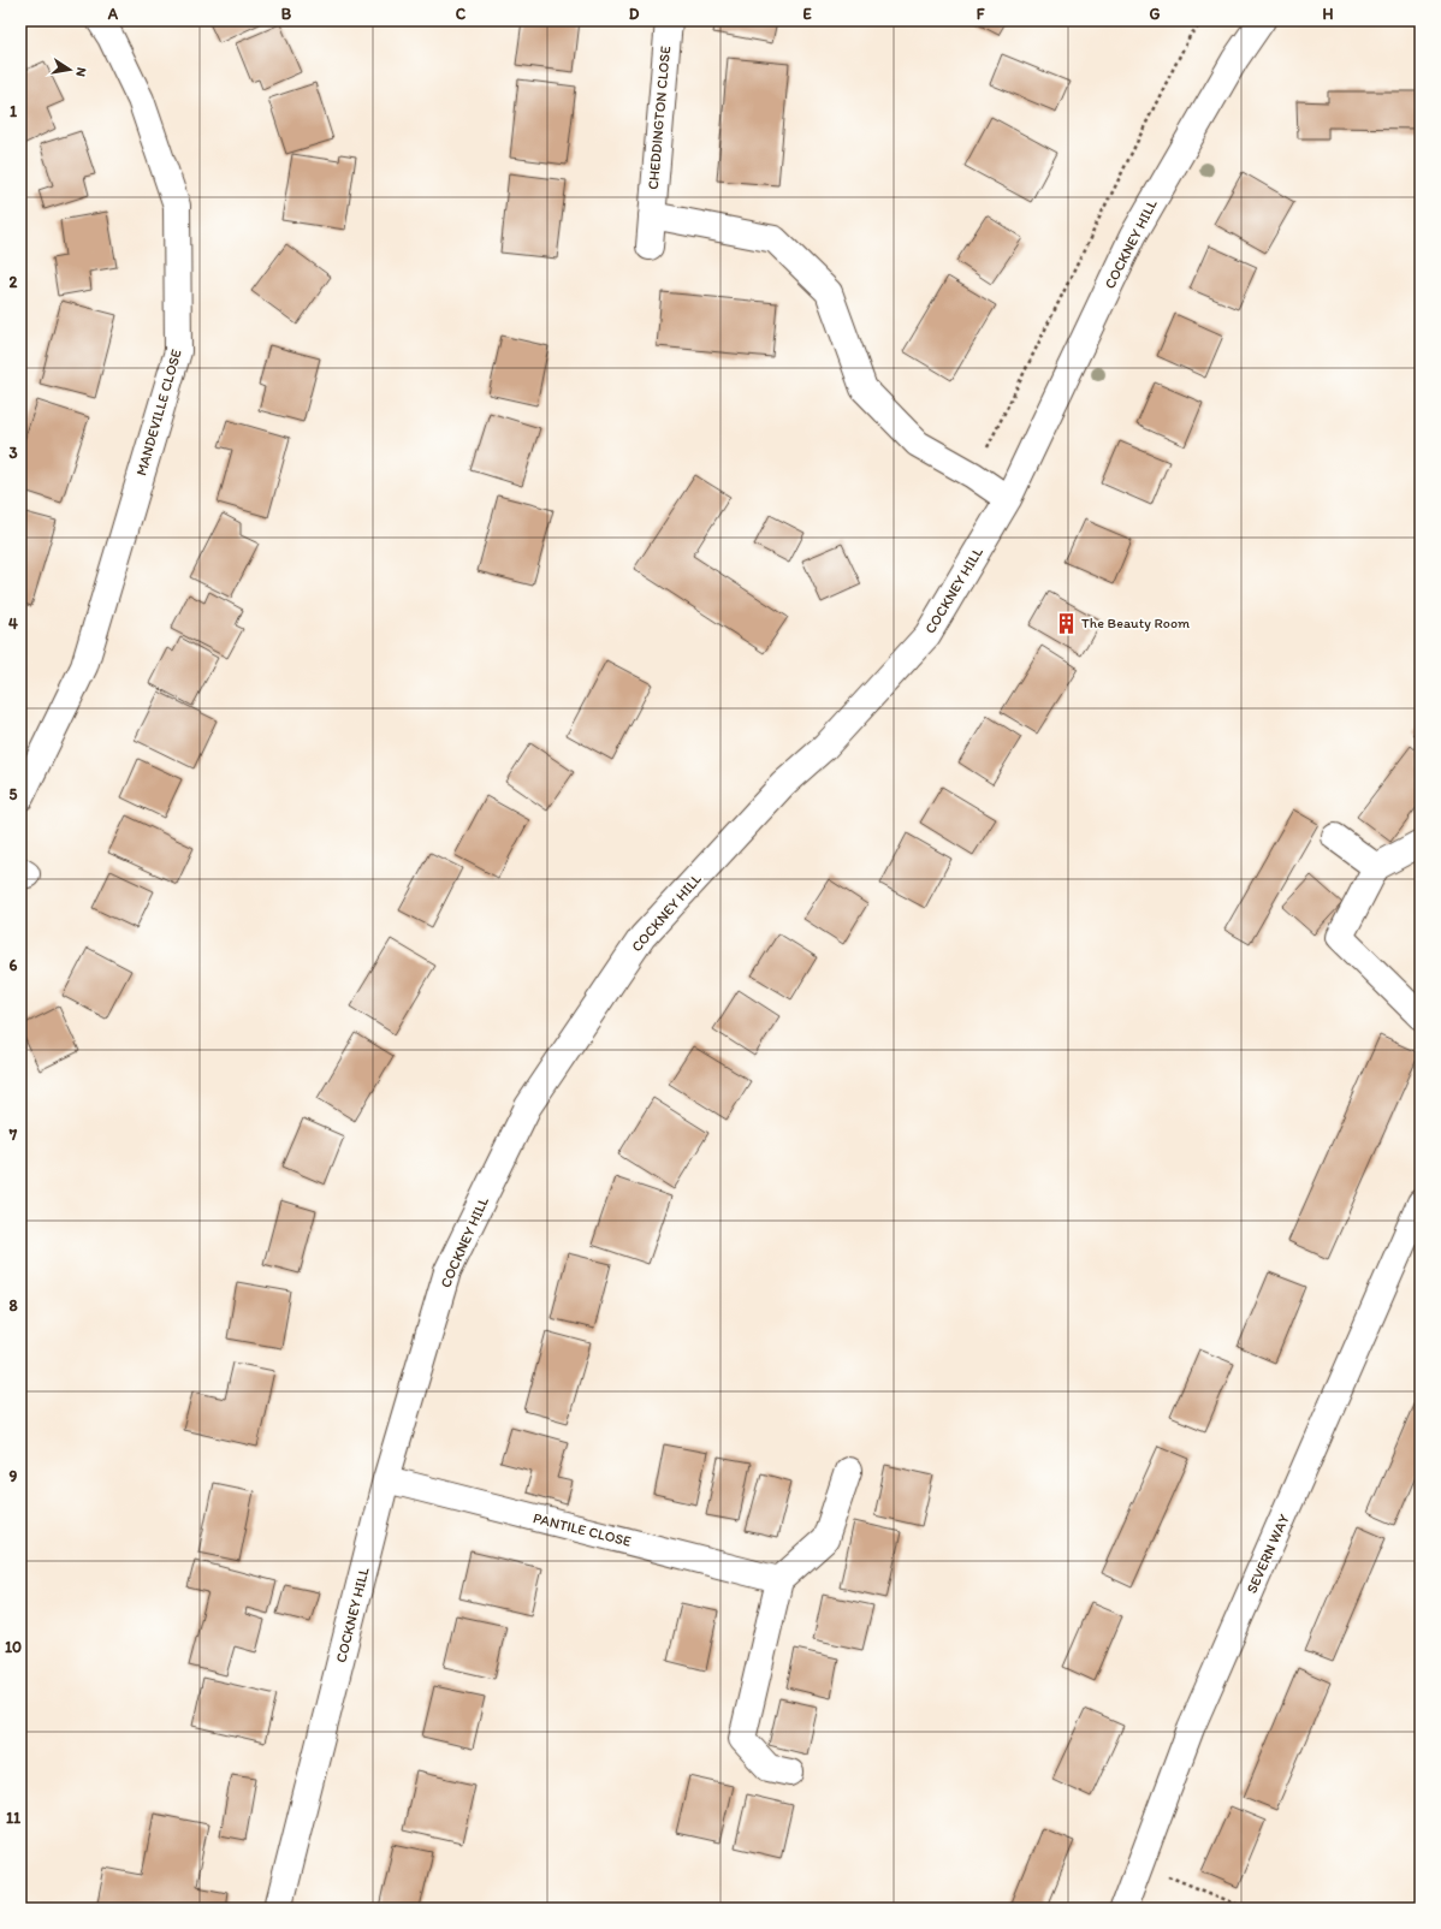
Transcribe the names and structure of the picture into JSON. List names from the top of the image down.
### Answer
{
  "streets": {
    "street": [
      "CHEDDINGTON CLOSE",
      "COCKNEY HILL",
      "MANDEVILLE CLOSE",
      "PANTILE CLOSE",
      "SEVERN WAY"
    ]
  },
  "crossings": [
    ["COCKNEY HILL", "PANTILE CLOSE"]
  ],
  "places": {
    "building": ["The Beauty Room"]
  },
  "north": "right",
  "grid": {
    "columns": [
      "A",
      "B",
      "C",
      "D",
      "E",
      "F",
      "G",
      "H"
    ],
    "rows": [
      "1",
      "2",
      "3",
      "4",
      "5",
      "6",
      "7",
      "8",
      "9",
      "10",
      "11"
    ]
  }
}
